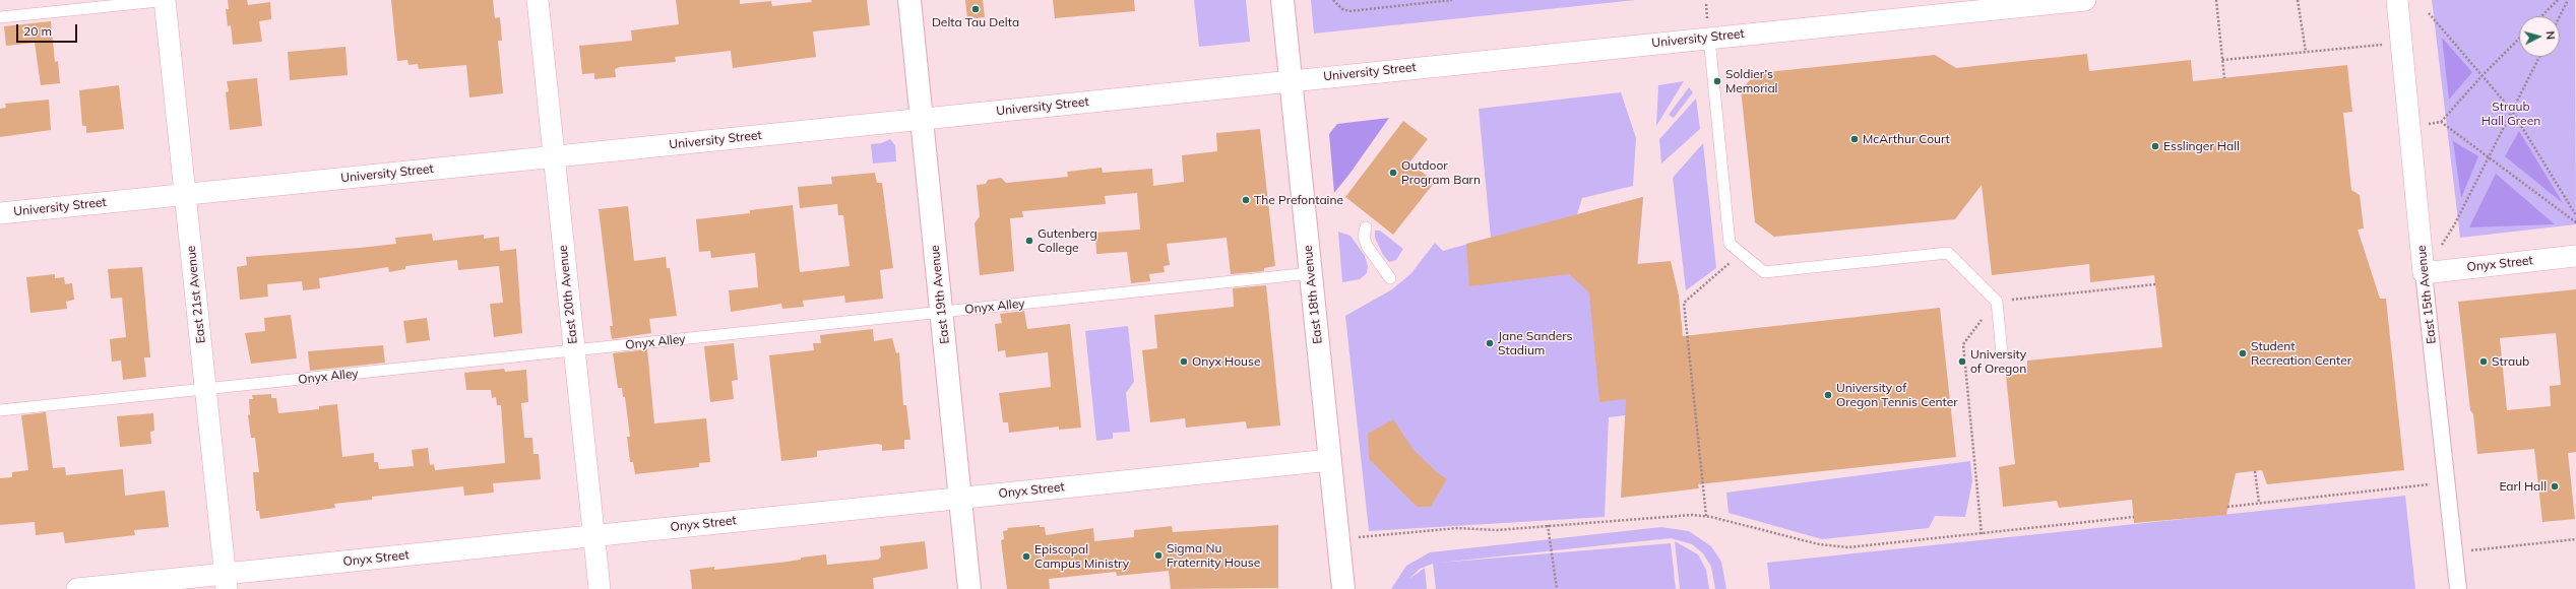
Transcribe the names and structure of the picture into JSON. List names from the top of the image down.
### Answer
{
  "streets": {
    "street": [
      "University Street",
      "Onyx Street",
      "East 21st Avenue",
      "East 20th Avenue",
      "East 19th Avenue",
      "East 18th Avenue",
      "East 15th Avenue"
    ],
    "lane": ["Onyx Alley"]
  },
  "crossings": [
    ["University Street", "East 21st Avenue"],
    ["University Street", "East 20th Avenue"],
    ["University Street", "East 19th Avenue"],
    ["University Street", "East 18th Avenue"],
    ["Onyx Street", "East 21st Avenue"],
    ["Onyx Street", "East 20th Avenue"],
    ["Onyx Street", "East 19th Avenue"],
    ["Onyx Street", "East 18th Avenue"],
    ["Onyx Street", "East 15th Avenue"],
    ["East 21st Avenue", "Onyx Alley"],
    ["East 20th Avenue", "Onyx Alley"],
    ["East 19th Avenue", "Onyx Alley"],
    ["East 18th Avenue", "Onyx Alley"]
  ],
  "parks": ["Straub Hall Green"],
  "places": [
    "Delta Tau Delta",
    "Soldier’s Memorial",
    "McArthur Court",
    "Esslinger Hall",
    "Outdoor Program Barn",
    "The Prefontaine",
    "Gutenberg College",
    "Jane Sanders Stadium",
    "Student Recreation Center",
    "Onyx House",
    "University of Oregon",
    "Straub",
    "University of Oregon Tennis Center",
    "Earl Hall",
    "Sigma Nu Fraternity House",
    "Episcopal Campus Ministry"
  ],
  "scale_bar": "20 m",
  "north": "right"
}
